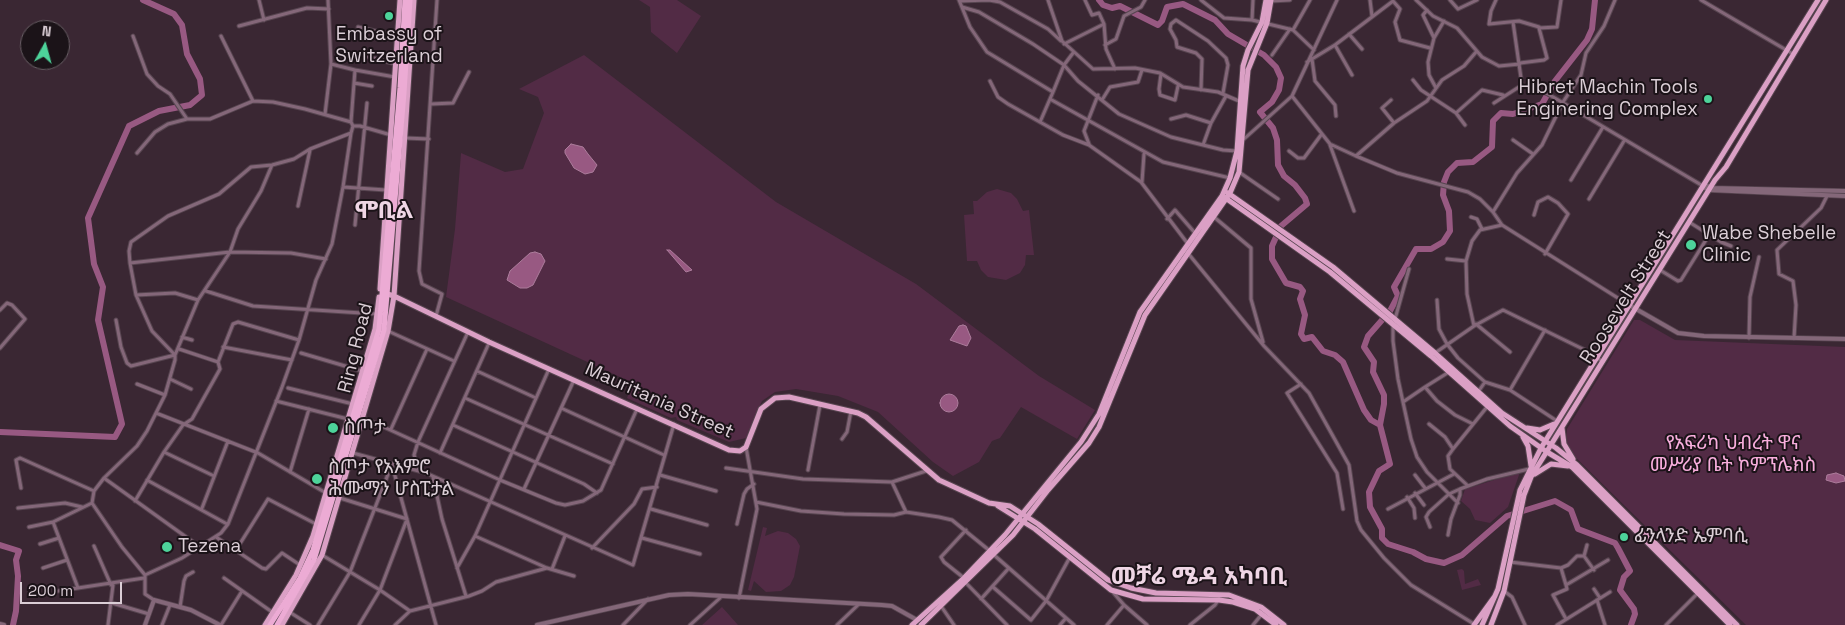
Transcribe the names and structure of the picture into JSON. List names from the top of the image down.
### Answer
{
  "streets": {
    "highway": ["Ring Road"],
    "main road": ["Roosevelt Street", "Mauritania Street"]
  },
  "crossings": [
    ["Ring Road", "Mauritania Street"]
  ],
  "districts": ["ሞቢል", "መቻሬ ሜዳ አካባቢ"],
  "parks": ["የአፍሪካ ህብረት ዋና መሥሪያ ቤት ኮምፕሌክስ"],
  "places": [
    "Embassy of Switzerland",
    "Hibret Machin Tools Enginering Complex",
    "Wabe Shebelle Clinic",
    "ስጦታ",
    "ስጦታ የአእምሮ ሕሙማን ሆስፒታል",
    "ፊንላንድ ኤምባሲ",
    "Tezena"
  ],
  "scale_bar": "200 m",
  "north": "top"
}
